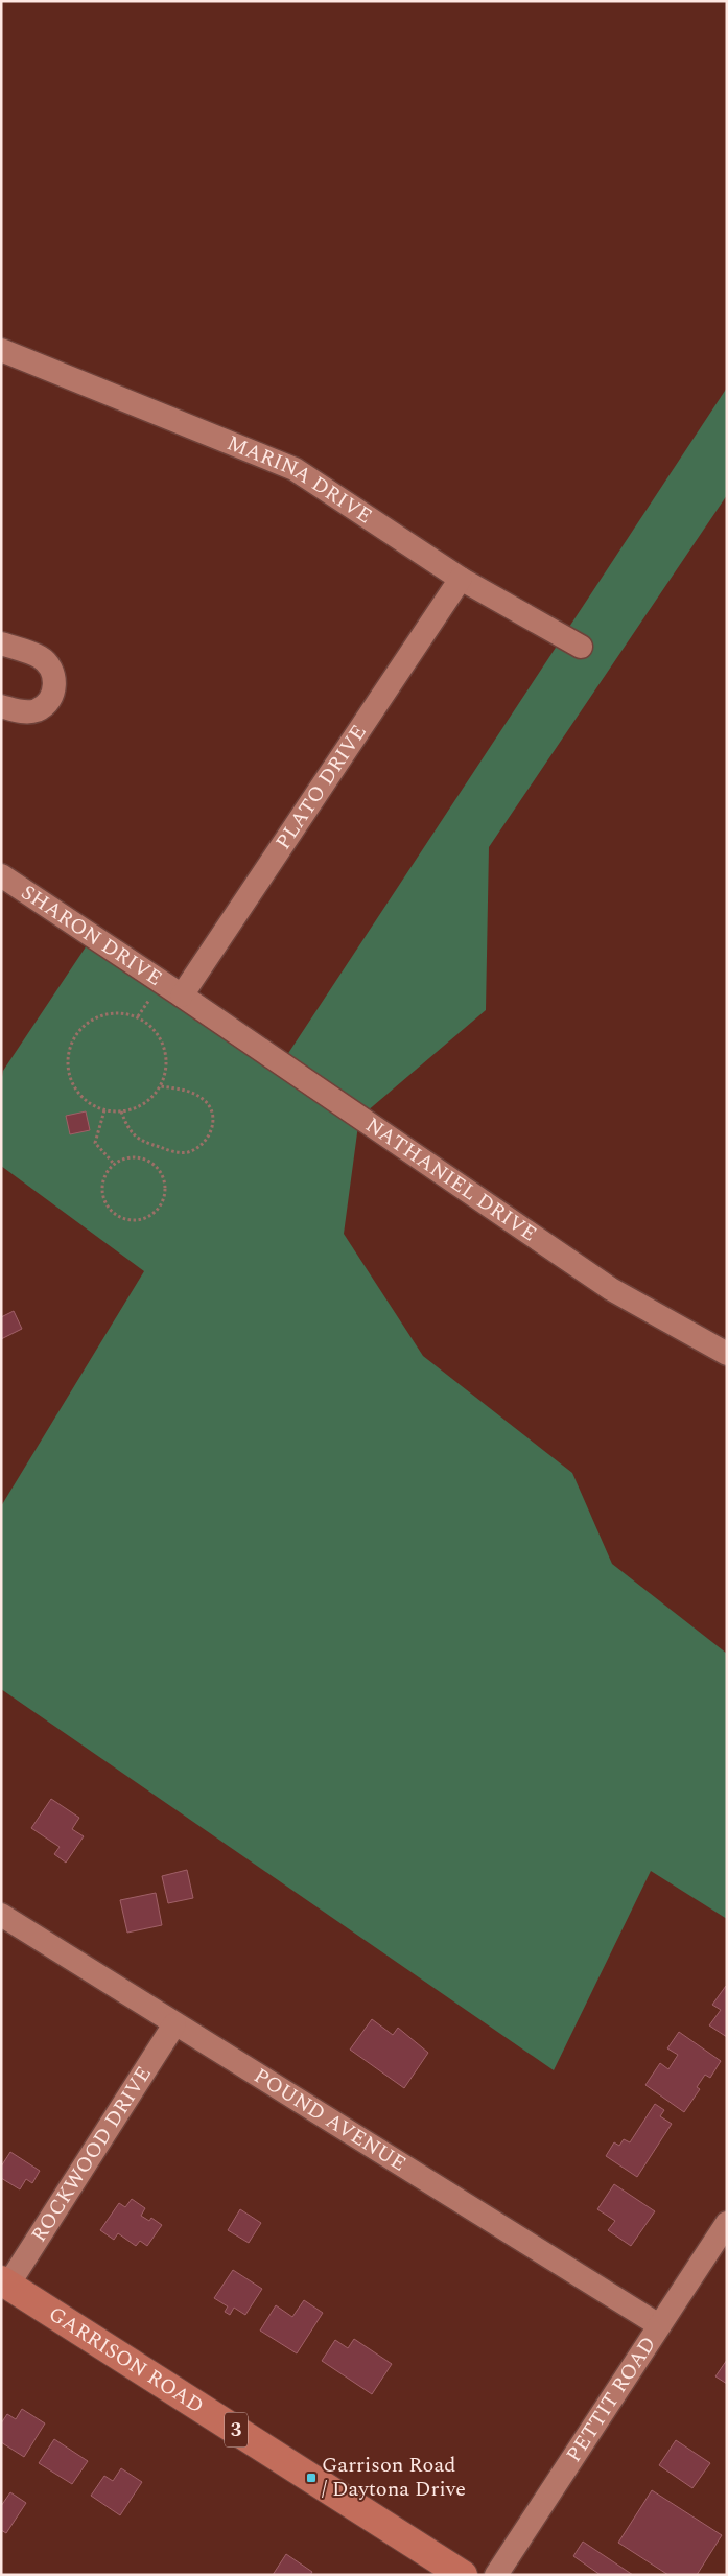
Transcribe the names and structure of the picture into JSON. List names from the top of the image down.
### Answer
{
  "streets": {
    "main road": ["GARRISON ROAD", "3"],
    "street": [
      "MARINA DRIVE",
      "PLATO DRIVE",
      "SHARON DRIVE",
      "NATHANIEL DRIVE",
      "POUND AVENUE",
      "ROCKWOOD DRIVE",
      "PETTIT ROAD"
    ]
  },
  "crossings": [
    ["MARINA DRIVE", "PLATO DRIVE"],
    ["PLATO DRIVE", "SHARON DRIVE"],
    ["PLATO DRIVE", "NATHANIEL DRIVE"],
    ["SHARON DRIVE", "NATHANIEL DRIVE"],
    ["POUND AVENUE", "ROCKWOOD DRIVE"],
    ["POUND AVENUE", "PETTIT ROAD"],
    ["ROCKWOOD DRIVE", "GARRISON ROAD"]
  ],
  "places": {
    "transit": ["Garrison Road / Daytona Drive"]
  }
}
